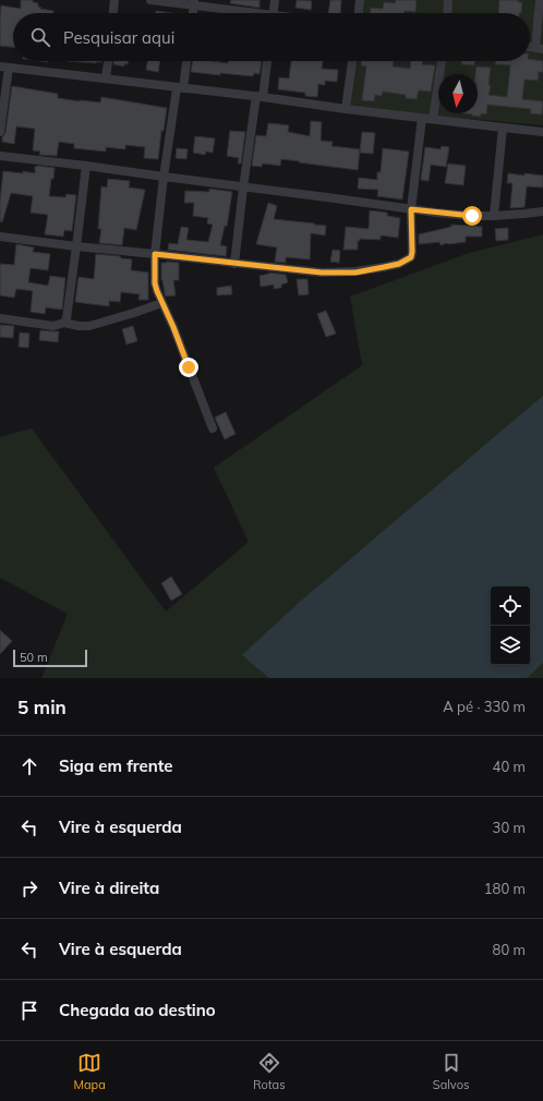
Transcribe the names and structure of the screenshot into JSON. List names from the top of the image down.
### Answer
{
  "scale_bar": "50 m",
  "north": "bottom",
  "page": {
    "search": "Pesquisar aqui",
    "scale": "50 m",
    "heading": ["5 min", "A pé · 330 m"],
    "list": [
      ["Siga em frente", "40 m"],
      ["Vire à esquerda", "30 m"],
      ["Vire à direita", "180 m"],
      ["Vire à esquerda", "80 m"],
      "Chegada ao destino"
    ],
    "nav": ["Mapa", "Rotas", "Salvos"]
  }
}
